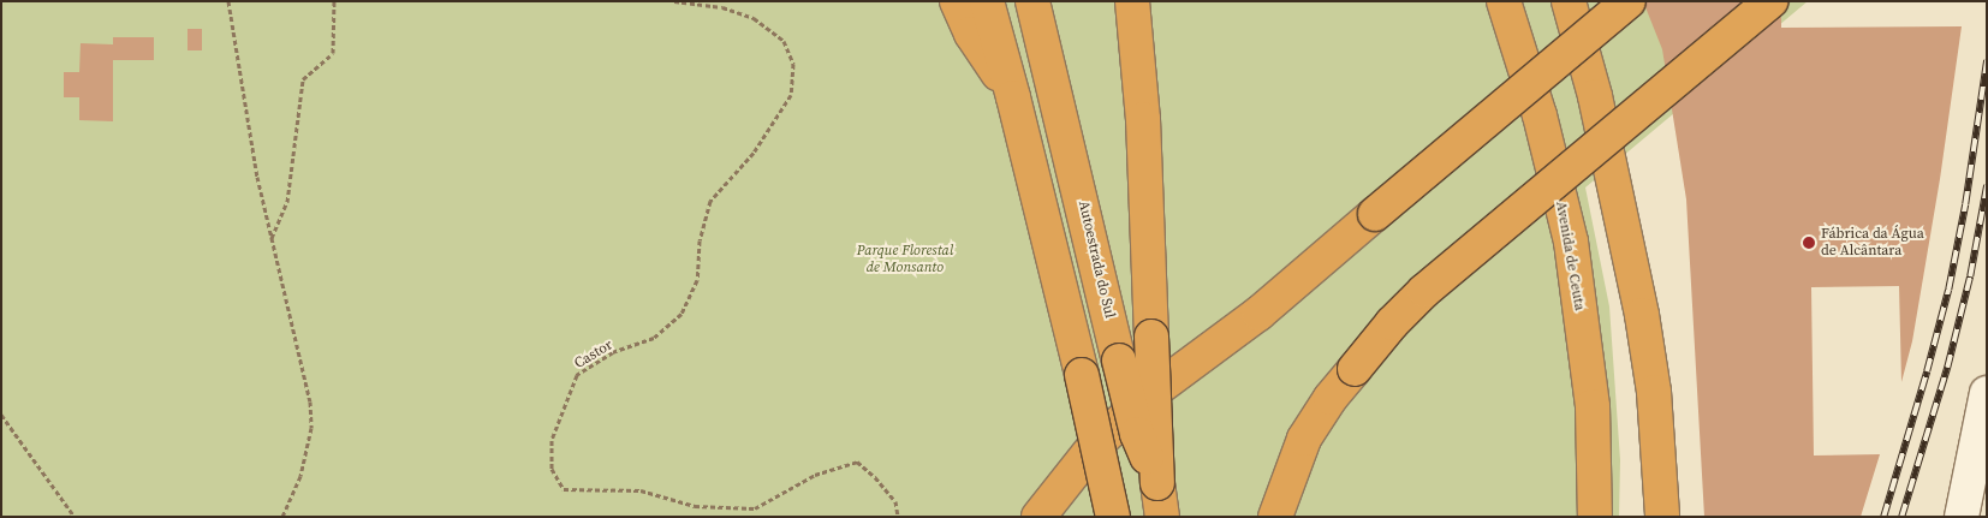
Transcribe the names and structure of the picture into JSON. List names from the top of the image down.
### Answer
{
  "streets": {
    "highway": ["Avenida de Ceuta", "Autoestrada do Sul"],
    "path": ["Castor"]
  },
  "parks": ["Parque Florestal de Monsanto"],
  "places": ["Fábrica da Água de Alcântara"]
}
